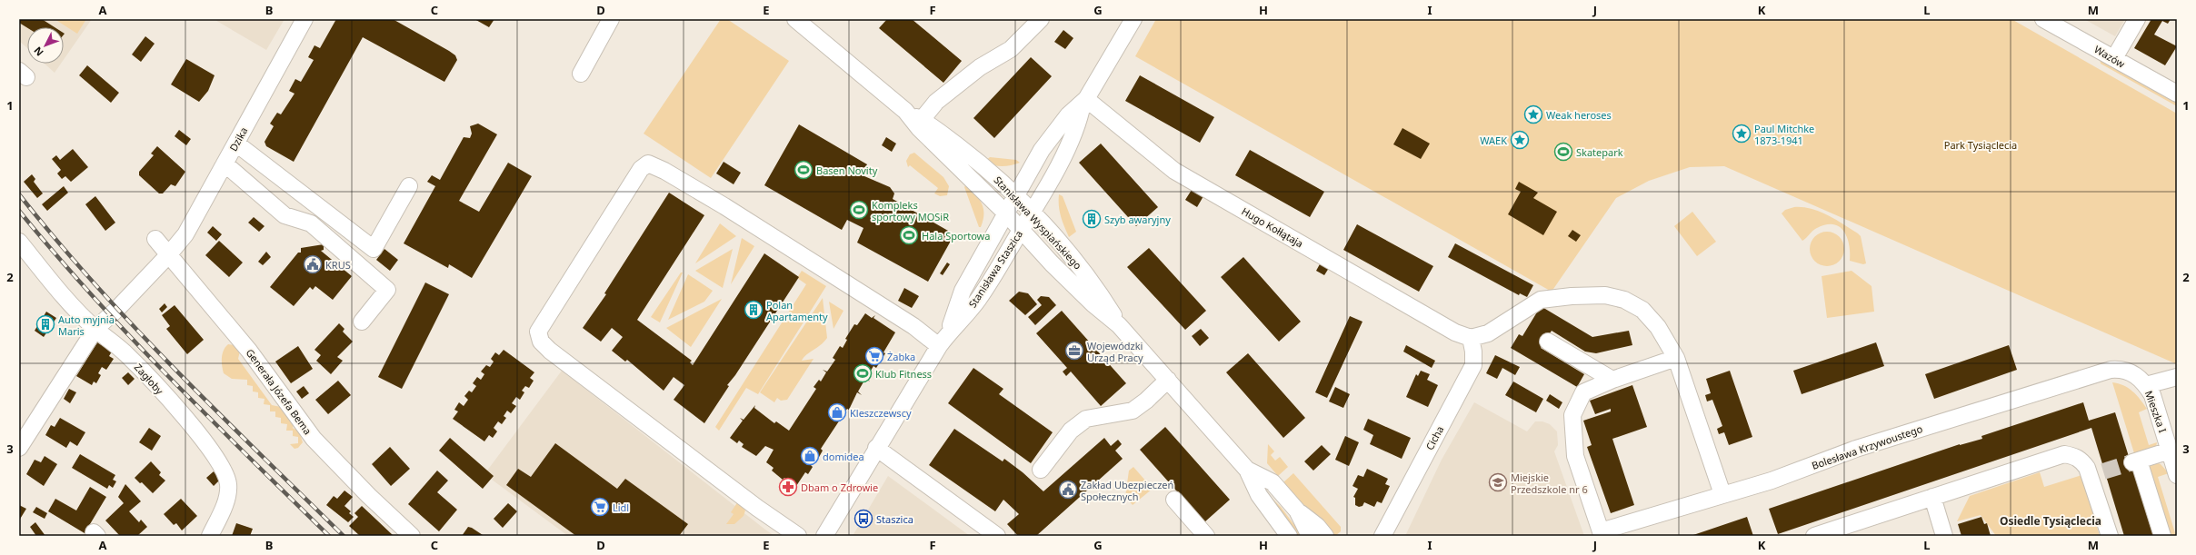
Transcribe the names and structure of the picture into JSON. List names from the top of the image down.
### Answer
{
  "streets": {
    "street": [
      "Wazów",
      "Dzika",
      "Stanisława Wyspiańskiego",
      "Hugo Kołłątaja",
      "Stanisława Staszica",
      "Zagłoby",
      "Generała Józefa Bema",
      "Mieszka I",
      "Cicha",
      "Bolesława Krzywoustego"
    ]
  },
  "crossings": [
    ["Dzika", "Zagłoby"],
    ["Dzika", "Generała Józefa Bema"],
    ["Stanisława Wyspiańskiego", "Stanisława Staszica"],
    ["Hugo Kołłątaja", "Stanisława Staszica"],
    ["Hugo Kołłątaja", "Cicha"],
    ["Mieszka I", "Bolesława Krzywoustego"]
  ],
  "districts": ["Osiedle Tysiąclecia"],
  "parks": ["Park Tysiąclecia"],
  "places": {
    "place": ["Weak heroses", "Paul Mitchke 1873-1941", "WAEK"],
    "sports": [
      "Skatepark",
      "Basen Novity",
      "Kompleks sportowy MOSiR",
      "Hala Sportowa",
      "Klub Fitness"
    ],
    "building": ["Szyb awaryjny", "Polan Apartamenty", "Auto myjnia Maris"],
    "public building": ["KRUS", "Zakład Ubezpieczeń Społecznych"],
    "office": ["Wojewódzki Urząd Pracy"],
    "supermarket": ["Żabka", "Lidl"],
    "shop": ["Kleszczewscy", "domidea"],
    "school or university": ["Miejskie Przedszkole nr 6"],
    "pharmacy": ["Dbam o Zdrowie"],
    "bus stop": ["Staszica"]
  },
  "north": "bottom left",
  "grid": {
    "columns": [
      "A",
      "B",
      "C",
      "D",
      "E",
      "F",
      "G",
      "H",
      "I",
      "J",
      "K",
      "L",
      "M"
    ],
    "rows": ["1", "2", "3"]
  }
}
